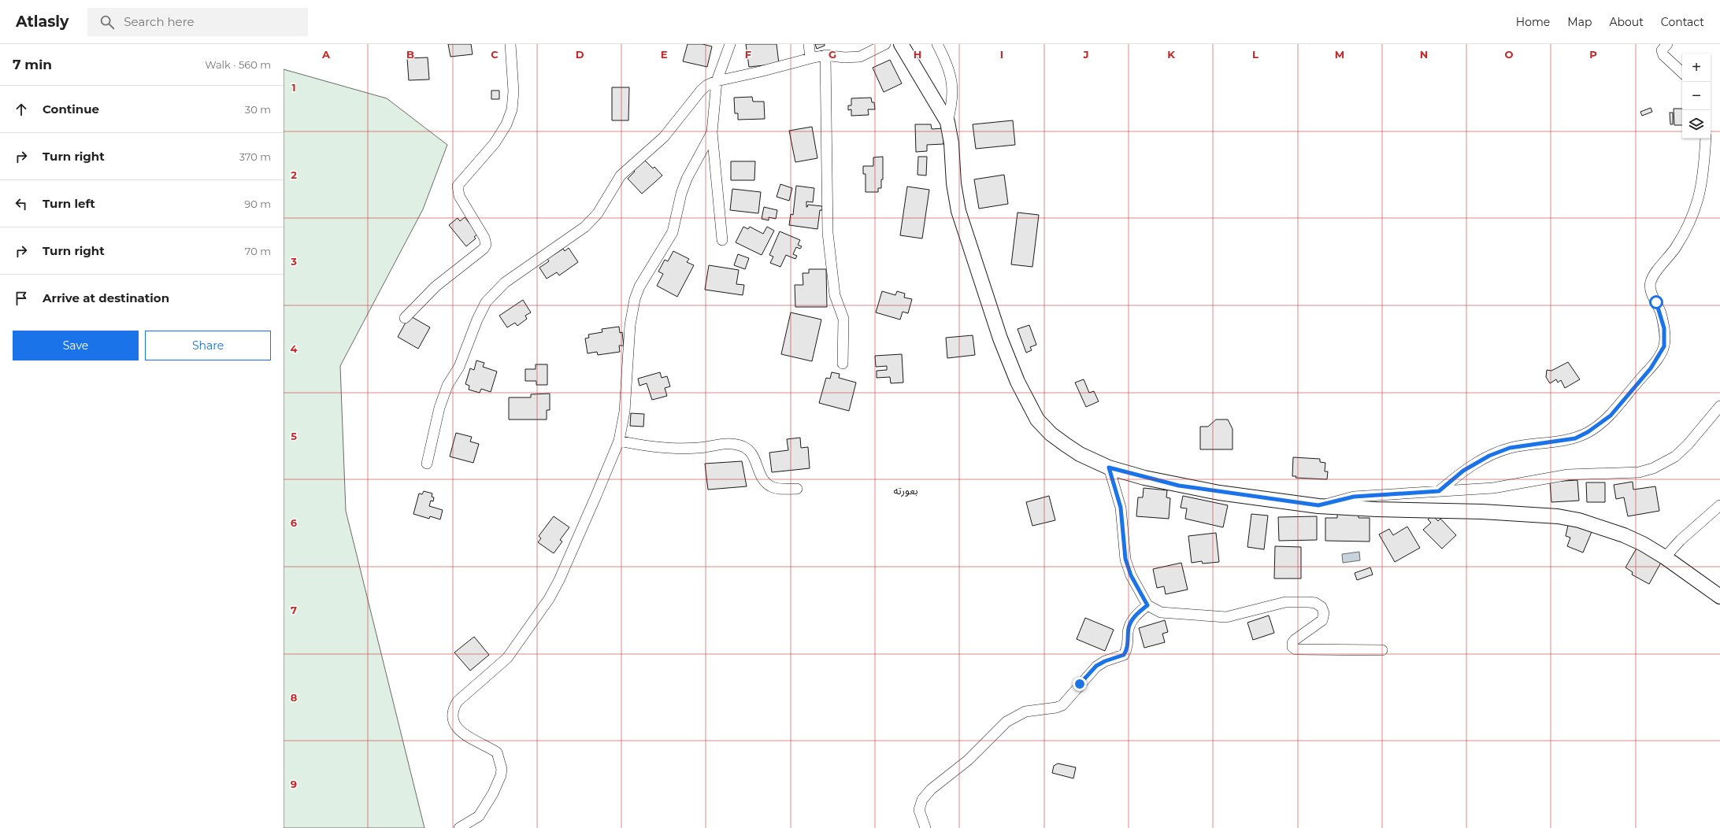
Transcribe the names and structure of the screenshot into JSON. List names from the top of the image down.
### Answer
{
  "districts": ["بعورته"],
  "page": {
    "header": "Atlasly",
    "search": "Search here",
    "nav": [
      "Home",
      "Map",
      "About",
      "Contact"
    ],
    "heading": ["7 min", "Walk · 560 m"],
    "map_buttons": ["+", "−"],
    "list": [
      ["Continue", "30 m"],
      ["Turn right", "370 m"],
      ["Turn left", "90 m"],
      ["Turn right", "70 m"],
      "Arrive at destination"
    ],
    "buttons": ["Save", "Share"]
  },
  "grid": {
    "columns": [
      "A",
      "B",
      "C",
      "D",
      "E",
      "F",
      "G",
      "H",
      "I",
      "J",
      "K",
      "L",
      "M",
      "N",
      "O",
      "P"
    ],
    "rows": [
      "1",
      "2",
      "3",
      "4",
      "5",
      "6",
      "7",
      "8",
      "9"
    ]
  }
}
